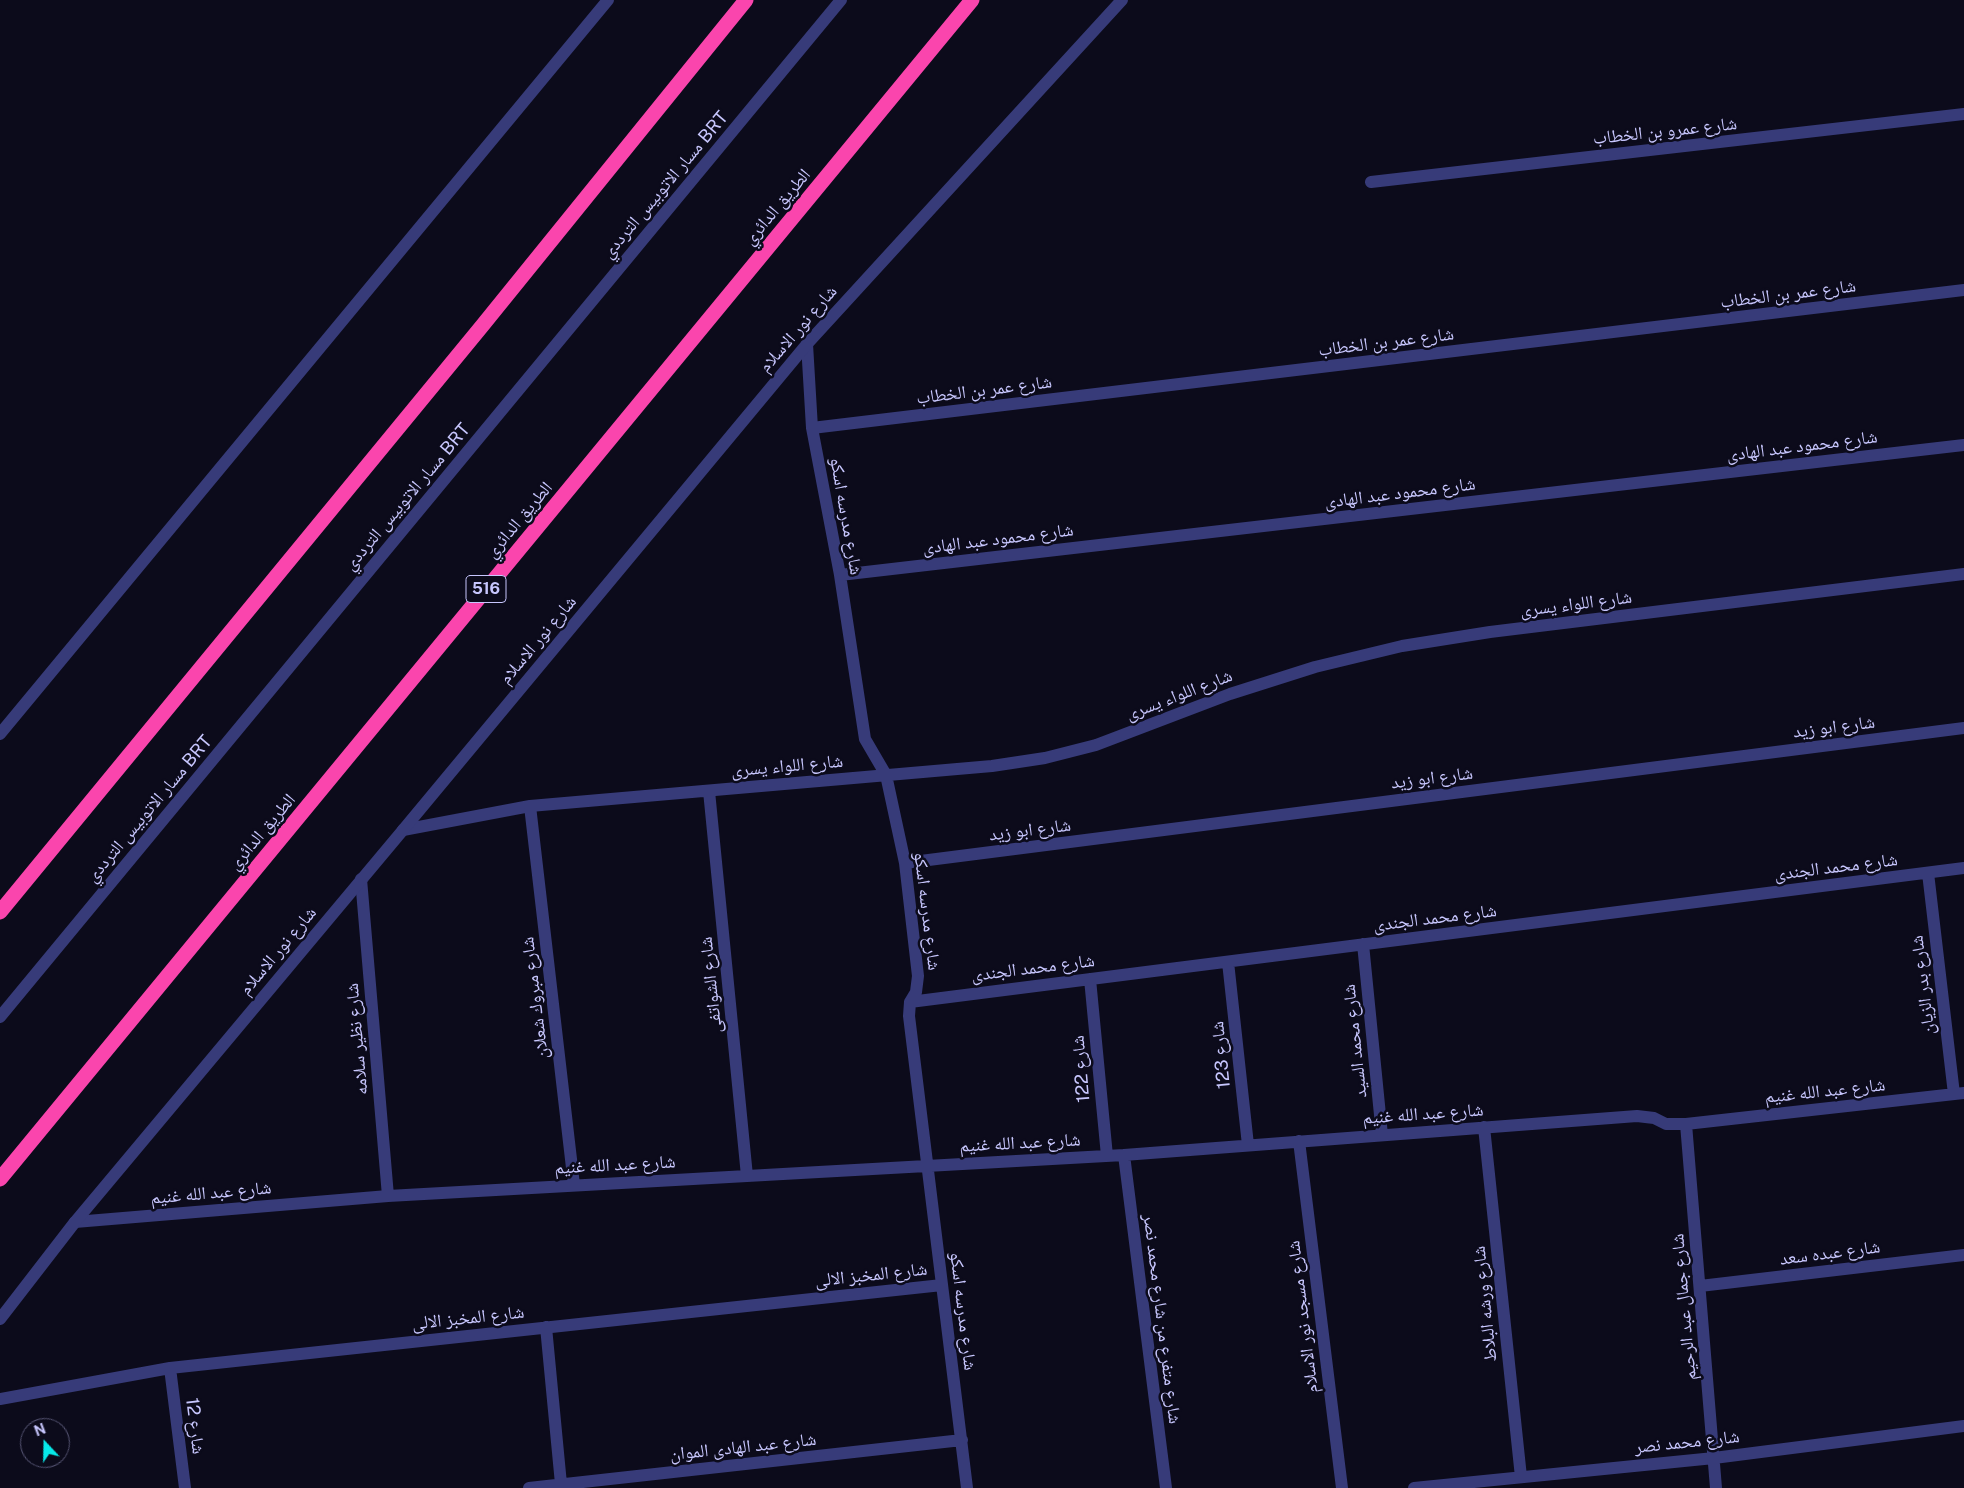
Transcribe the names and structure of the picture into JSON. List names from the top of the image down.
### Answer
{
  "streets": {
    "highway": ["الطريق الدائري", "516"],
    "street": [
      "شارع عمرو بن الخطاب",
      "مسار الاتوبيس الترددي BRT",
      "شارع عمر بن الخطاب",
      "شارع نور الاسلام",
      "شارع محمود عبد الهادى",
      "شارع مدرسه اسكو",
      "شارع اللواء يسرى",
      "شارع ابو زيد",
      "شارع محمد الجندى",
      "شارع الشواتفى",
      "شارع بدر الزيان",
      "شارع مبروك شعلان",
      "شارع نظير سلامه",
      "شارع محمد السيد",
      "شارع 123",
      "شارع 122",
      "شارع عبد الله غنيم",
      "شارع عبده سعد",
      "شارع المخبز الالى",
      "شارع ورشه البلاط",
      "شارع جمال عبد الرحيم",
      "شارع مسجد نور الاسلام",
      "شارع متفرع من شارع محمد نصر",
      "شارع 12",
      "شارع محمد نصر",
      "شارع عبد الهادى الموان"
    ]
  },
  "crossings": [
    ["شارع عمر بن الخطاب", "شارع مدرسه اسكو"],
    ["شارع نور الاسلام", "شارع مدرسه اسكو"],
    ["شارع نور الاسلام", "شارع اللواء يسرى"],
    ["شارع نور الاسلام", "شارع نظير سلامه"],
    ["شارع نور الاسلام", "شارع عبد الله غنيم"],
    ["شارع محمود عبد الهادى", "شارع مدرسه اسكو"],
    ["شارع مدرسه اسكو", "شارع اللواء يسرى"],
    ["شارع مدرسه اسكو", "شارع ابو زيد"],
    ["شارع مدرسه اسكو", "شارع محمد الجندى"],
    ["شارع مدرسه اسكو", "شارع عبد الله غنيم"],
    ["شارع مدرسه اسكو", "شارع المخبز الالى"],
    ["شارع مدرسه اسكو", "شارع عبد الهادى الموان"],
    ["شارع اللواء يسرى", "شارع الشواتفى"],
    ["شارع اللواء يسرى", "شارع مبروك شعلان"],
    ["شارع محمد الجندى", "شارع بدر الزيان"],
    ["شارع محمد الجندى", "شارع محمد السيد"],
    ["شارع محمد الجندى", "شارع 123"],
    ["شارع محمد الجندى", "شارع 122"],
    ["شارع الشواتفى", "شارع عبد الله غنيم"],
    ["شارع بدر الزيان", "شارع عبد الله غنيم"],
    ["شارع مبروك شعلان", "شارع عبد الله غنيم"],
    ["شارع نظير سلامه", "شارع عبد الله غنيم"],
    ["شارع محمد السيد", "شارع عبد الله غنيم"],
    ["شارع 123", "شارع عبد الله غنيم"],
    ["شارع 122", "شارع عبد الله غنيم"],
    ["شارع عبد الله غنيم", "شارع ورشه البلاط"],
    ["شارع عبد الله غنيم", "شارع جمال عبد الرحيم"],
    ["شارع عبد الله غنيم", "شارع مسجد نور الاسلام"],
    ["شارع عبد الله غنيم", "شارع متفرع من شارع محمد نصر"],
    ["شارع عبده سعد", "شارع جمال عبد الرحيم"],
    ["شارع المخبز الالى", "شارع 12"],
    ["شارع ورشه البلاط", "شارع محمد نصر"],
    ["شارع جمال عبد الرحيم", "شارع محمد نصر"]
  ],
  "north": "top"
}
